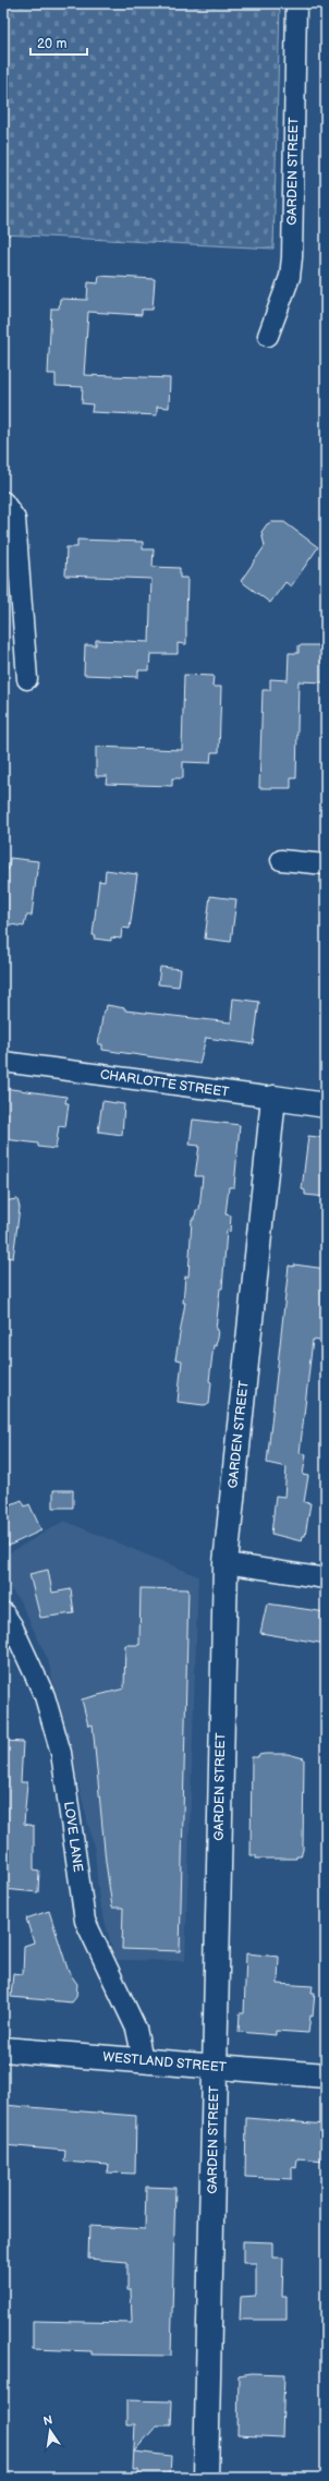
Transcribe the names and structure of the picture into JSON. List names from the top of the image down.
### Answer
{
  "streets": {
    "street": [
      "GARDEN STREET",
      "CHARLOTTE STREET",
      "LOVE LANE",
      "WESTLAND STREET"
    ]
  },
  "crossings": [
    ["GARDEN STREET", "CHARLOTTE STREET"],
    ["GARDEN STREET", "WESTLAND STREET"],
    ["LOVE LANE", "WESTLAND STREET"]
  ],
  "scale_bar": "20 m",
  "north": "top"
}
